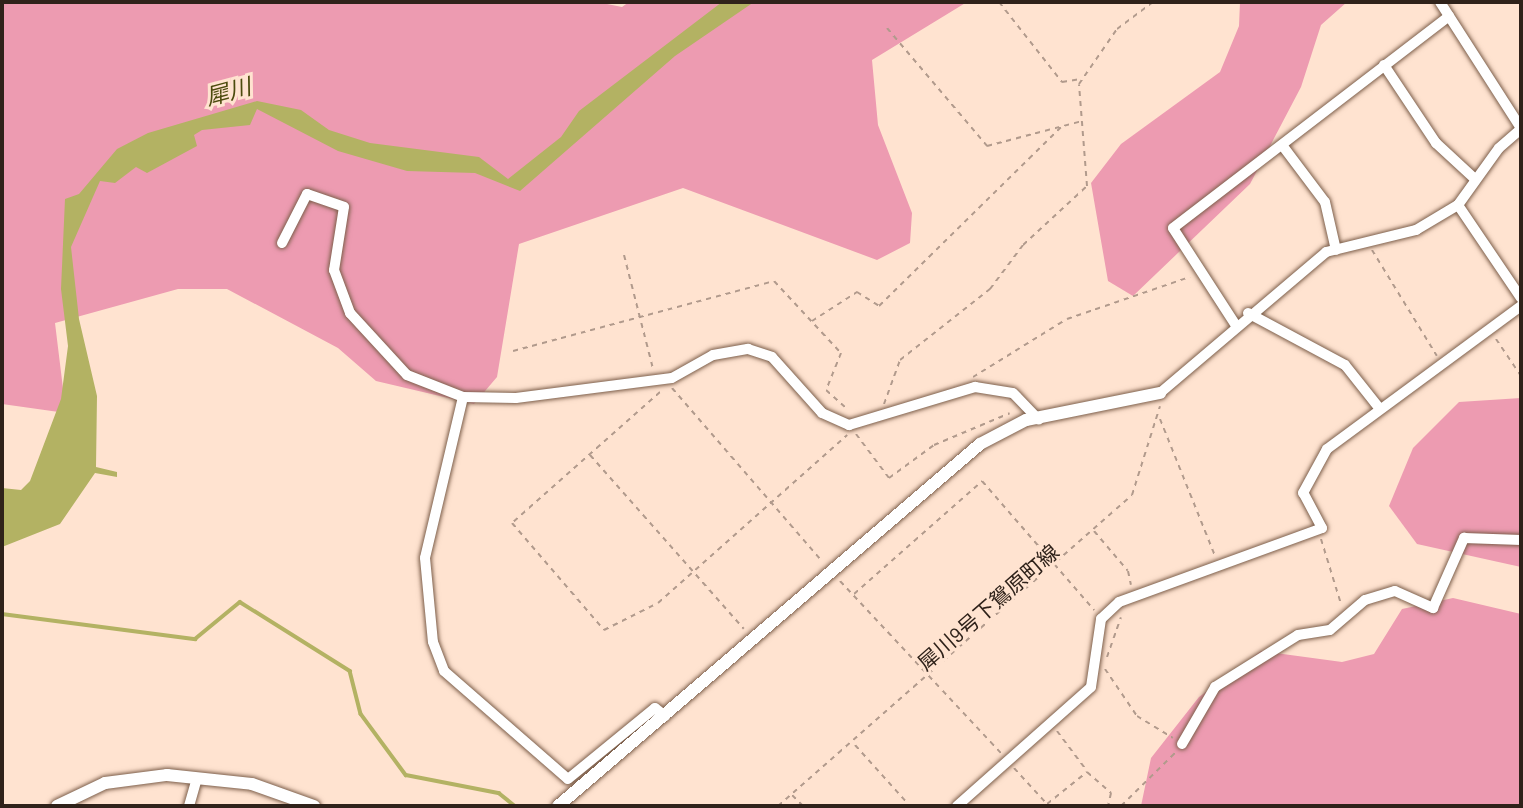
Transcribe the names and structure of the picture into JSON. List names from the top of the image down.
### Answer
{
  "streets": {
    "path": ["犀川9号下鴛原町線"]
  },
  "water": ["犀川"]
}
